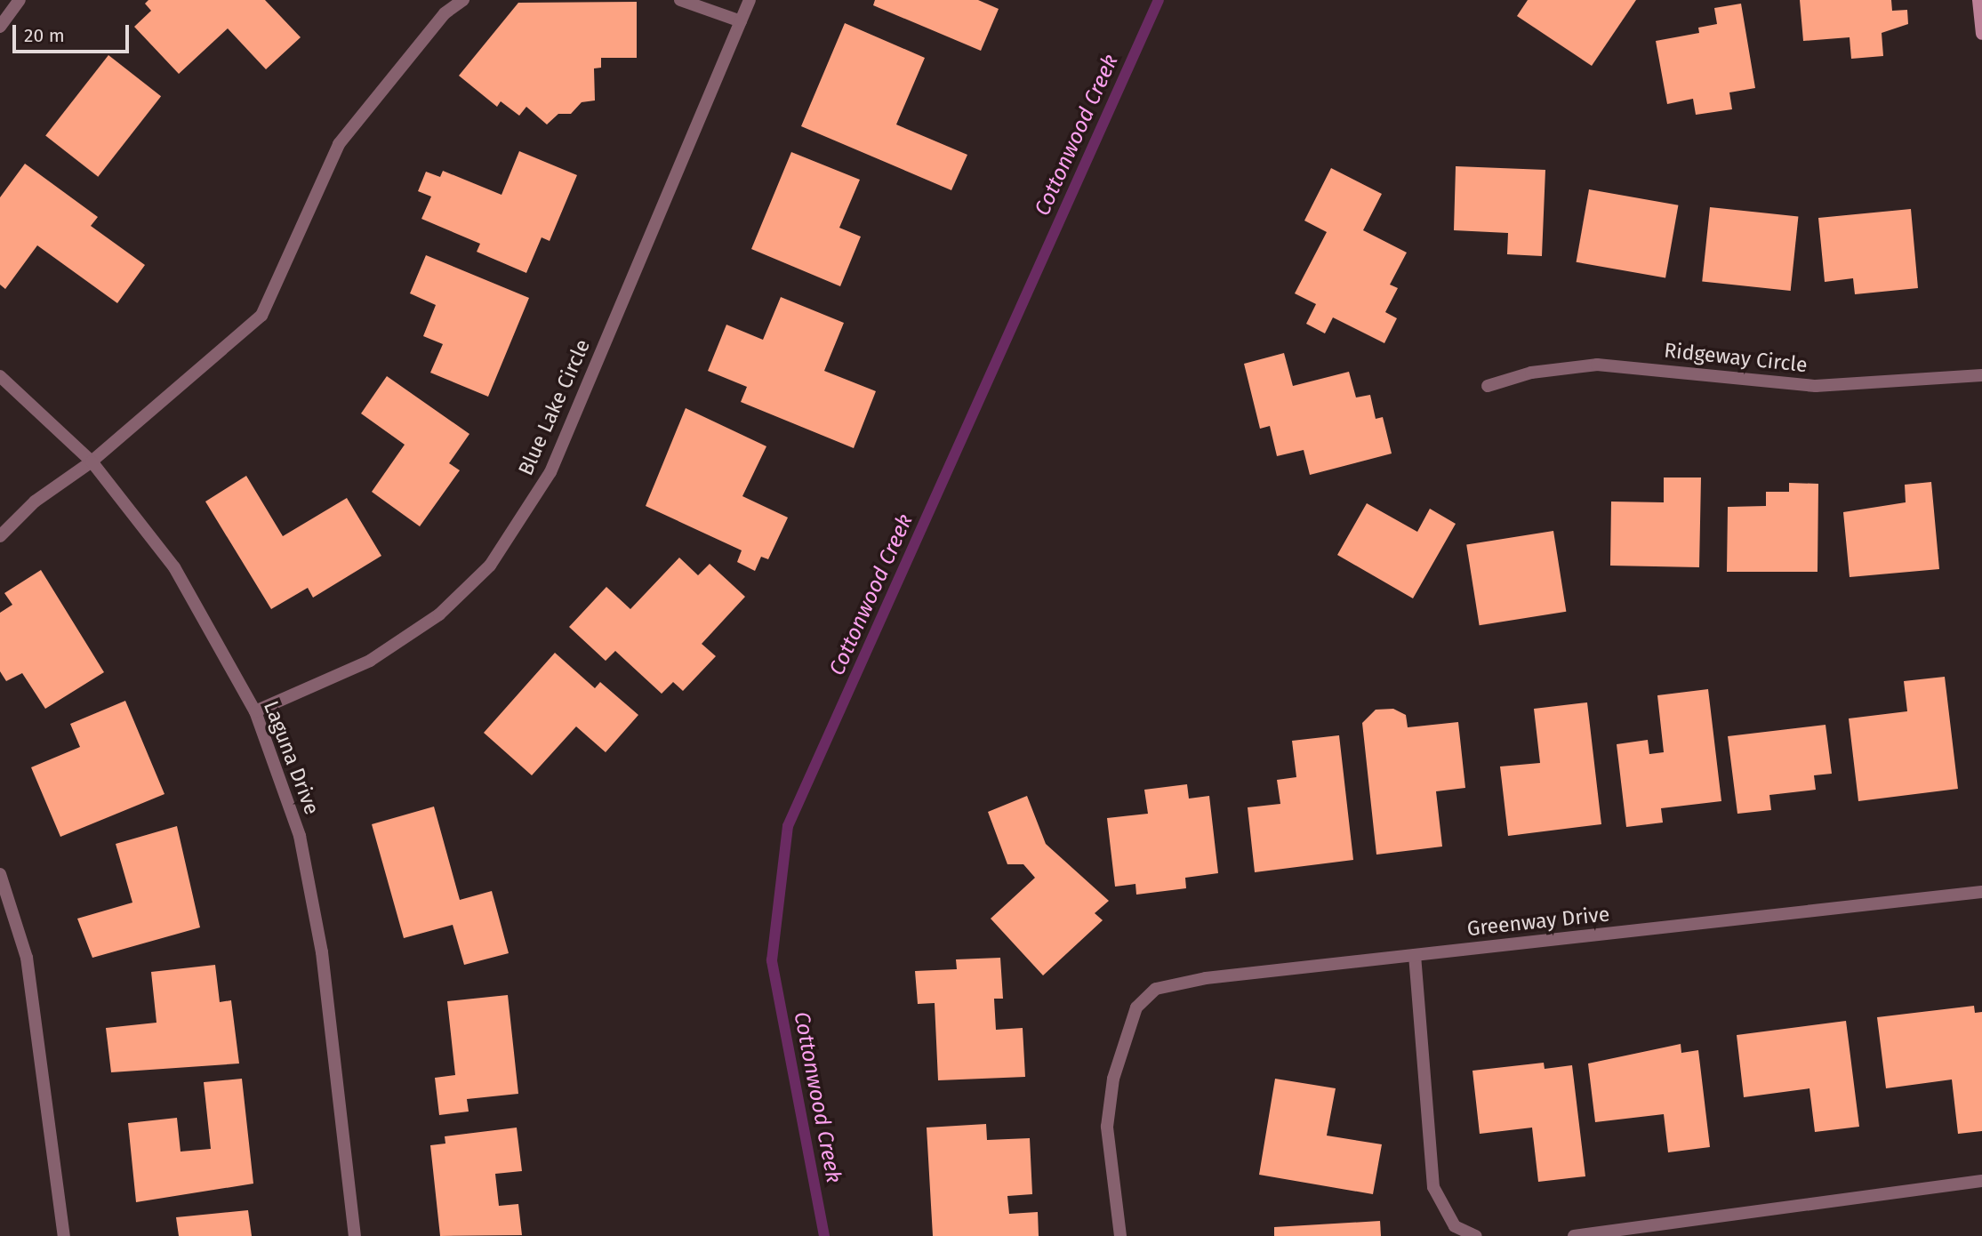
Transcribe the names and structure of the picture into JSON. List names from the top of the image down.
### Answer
{
  "streets": {
    "street": [
      "Ridgeway Circle",
      "Blue Lake Circle",
      "Laguna Drive",
      "Greenway Drive"
    ]
  },
  "crossings": [
    ["Blue Lake Circle", "Laguna Drive"]
  ],
  "water": ["Cottonwood Creek"],
  "scale_bar": "20 m"
}
